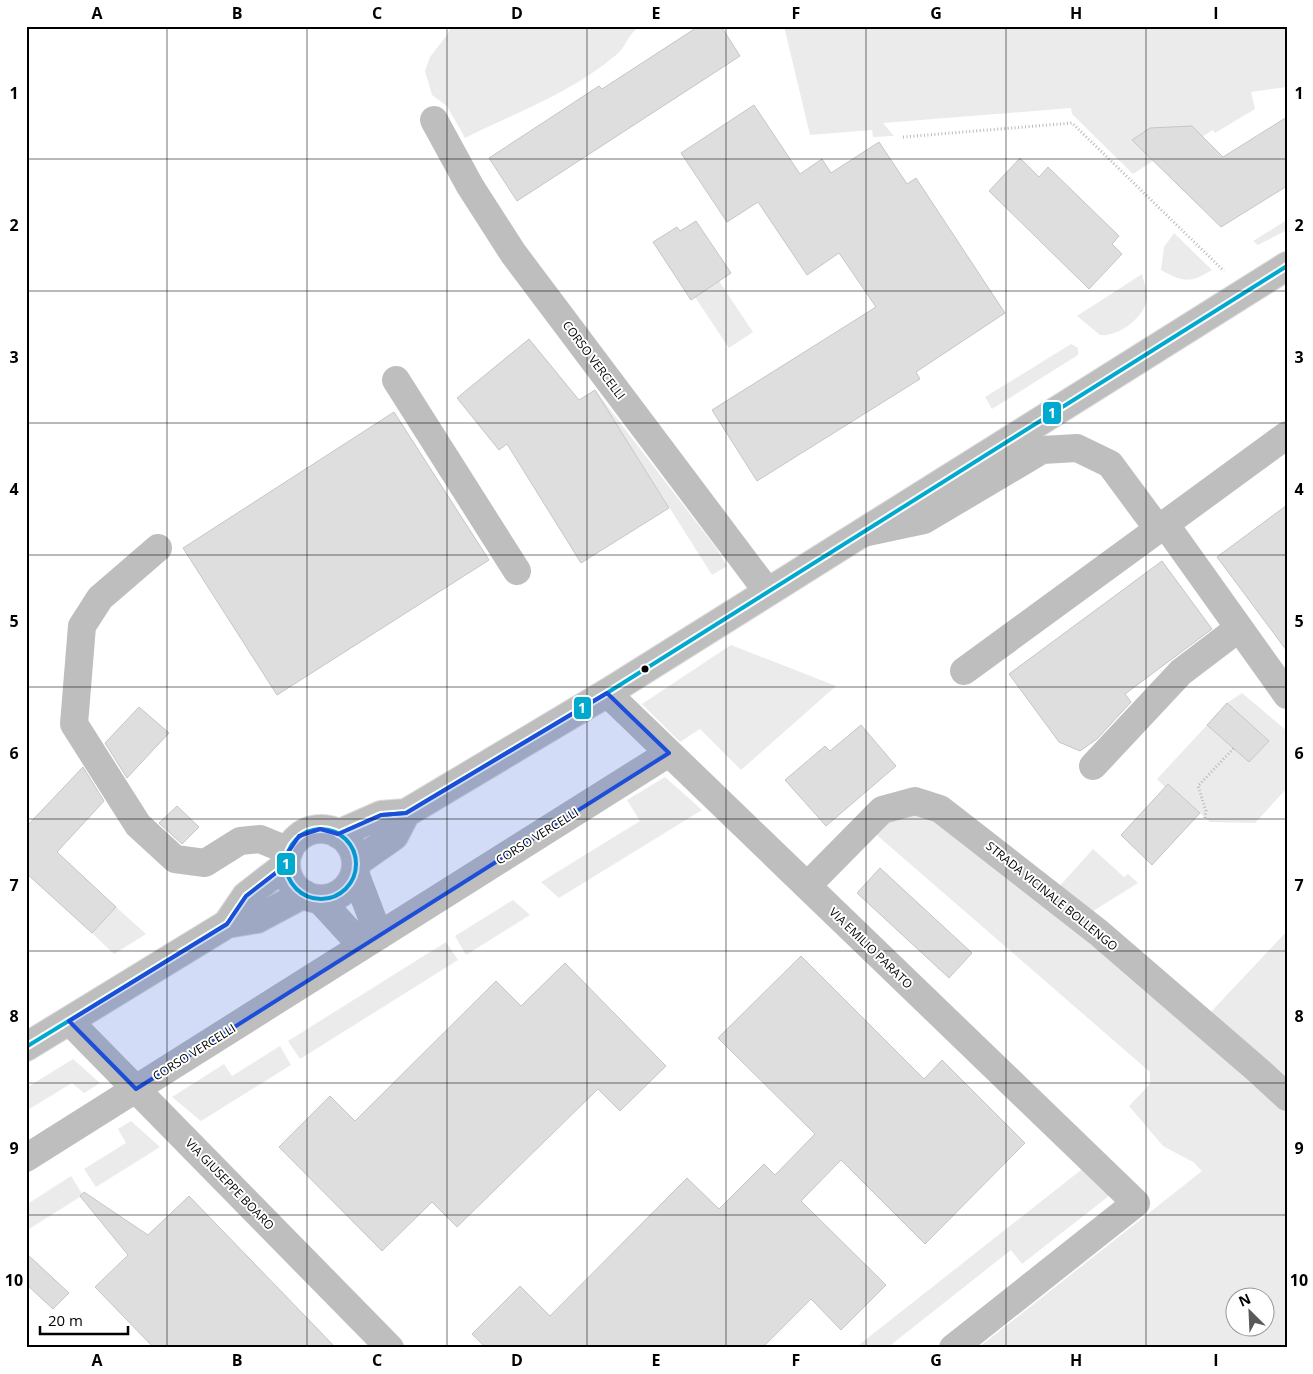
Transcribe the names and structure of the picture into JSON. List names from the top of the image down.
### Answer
{
  "streets": {
    "street": [
      "CORSO VERCELLI",
      "STRADA VICINALE BOLLENGO",
      "VIA EMILIO PARATO",
      "VIA GIUSEPPE BOARO"
    ]
  },
  "crossings": [
    ["CORSO VERCELLI", "VIA EMILIO PARATO"],
    ["CORSO VERCELLI", "VIA GIUSEPPE BOARO"],
    ["STRADA VICINALE BOLLENGO", "VIA EMILIO PARATO"]
  ],
  "lines": ["transit line 1"],
  "scale_bar": "20 m",
  "north": "top left",
  "grid": {
    "columns": [
      "A",
      "B",
      "C",
      "D",
      "E",
      "F",
      "G",
      "H",
      "I"
    ],
    "rows": [
      "1",
      "2",
      "3",
      "4",
      "5",
      "6",
      "7",
      "8",
      "9",
      "10"
    ]
  }
}
